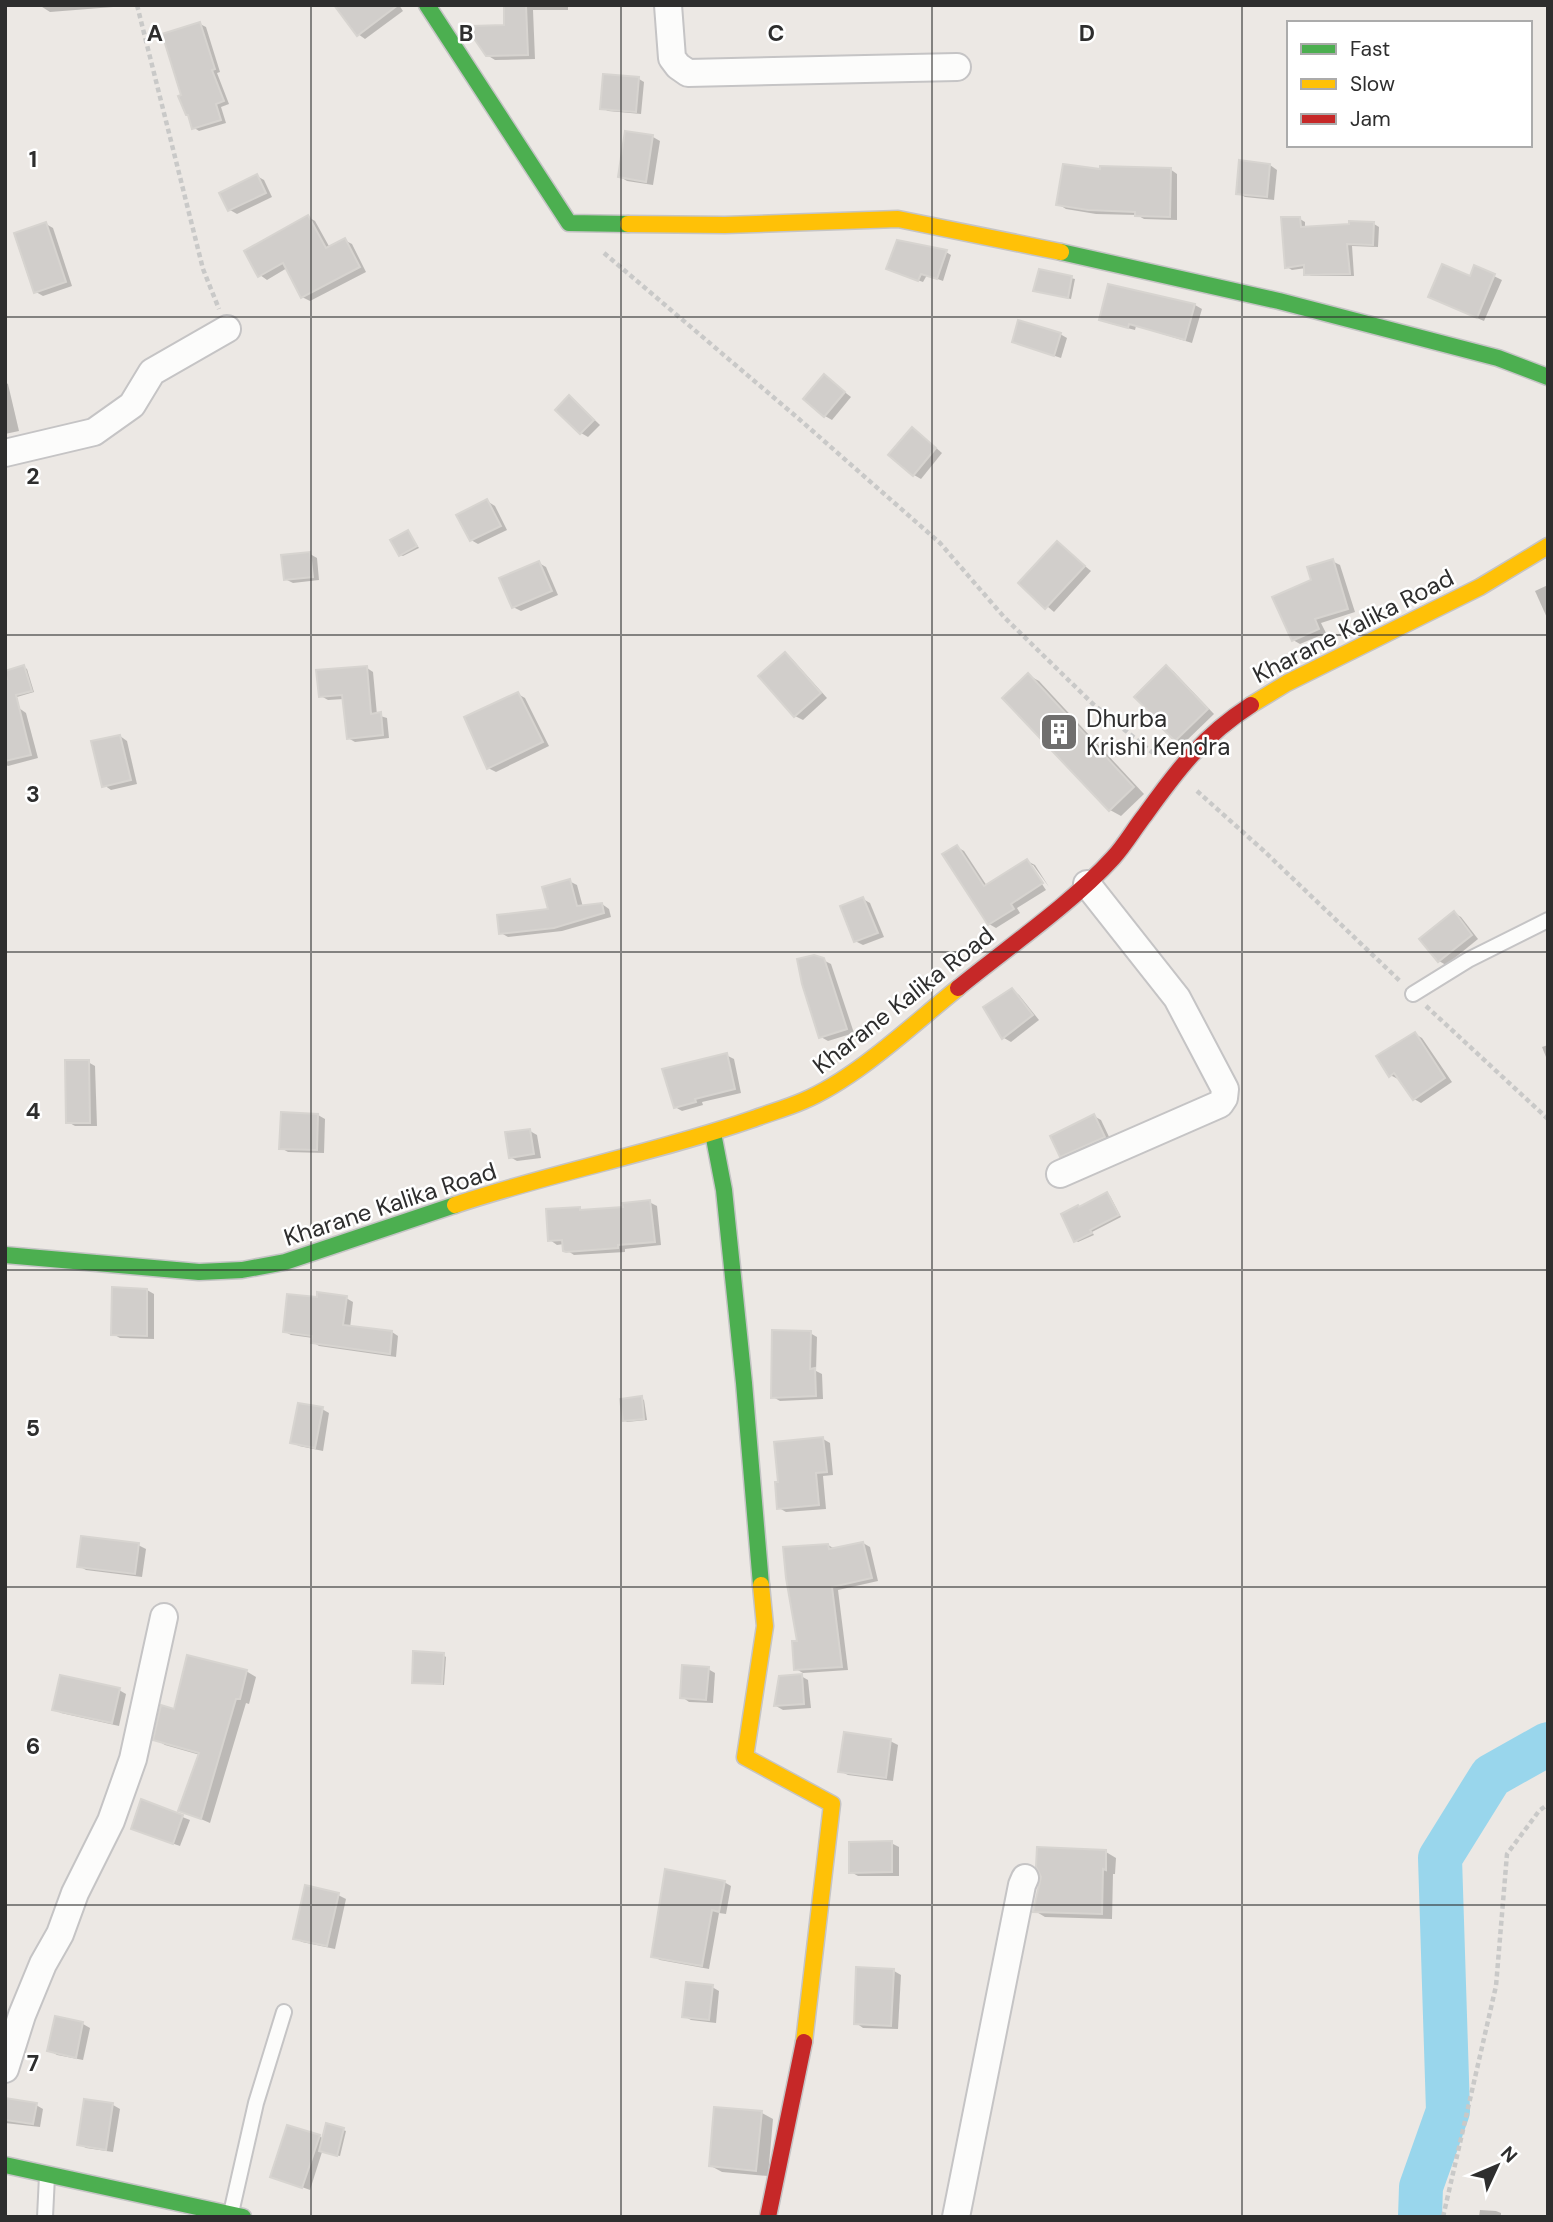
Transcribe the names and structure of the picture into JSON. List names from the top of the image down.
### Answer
{
  "streets": {
    "street": ["Kharane Kalika Road"]
  },
  "places": {
    "building": ["Dhurba Krishi Kendra"]
  },
  "legend": ["Fast", "Slow", "Jam"],
  "north": "top right",
  "grid": {
    "columns": [
      "A",
      "B",
      "C",
      "D"
    ],
    "rows": [
      "1",
      "2",
      "3",
      "4",
      "5",
      "6",
      "7"
    ]
  }
}
